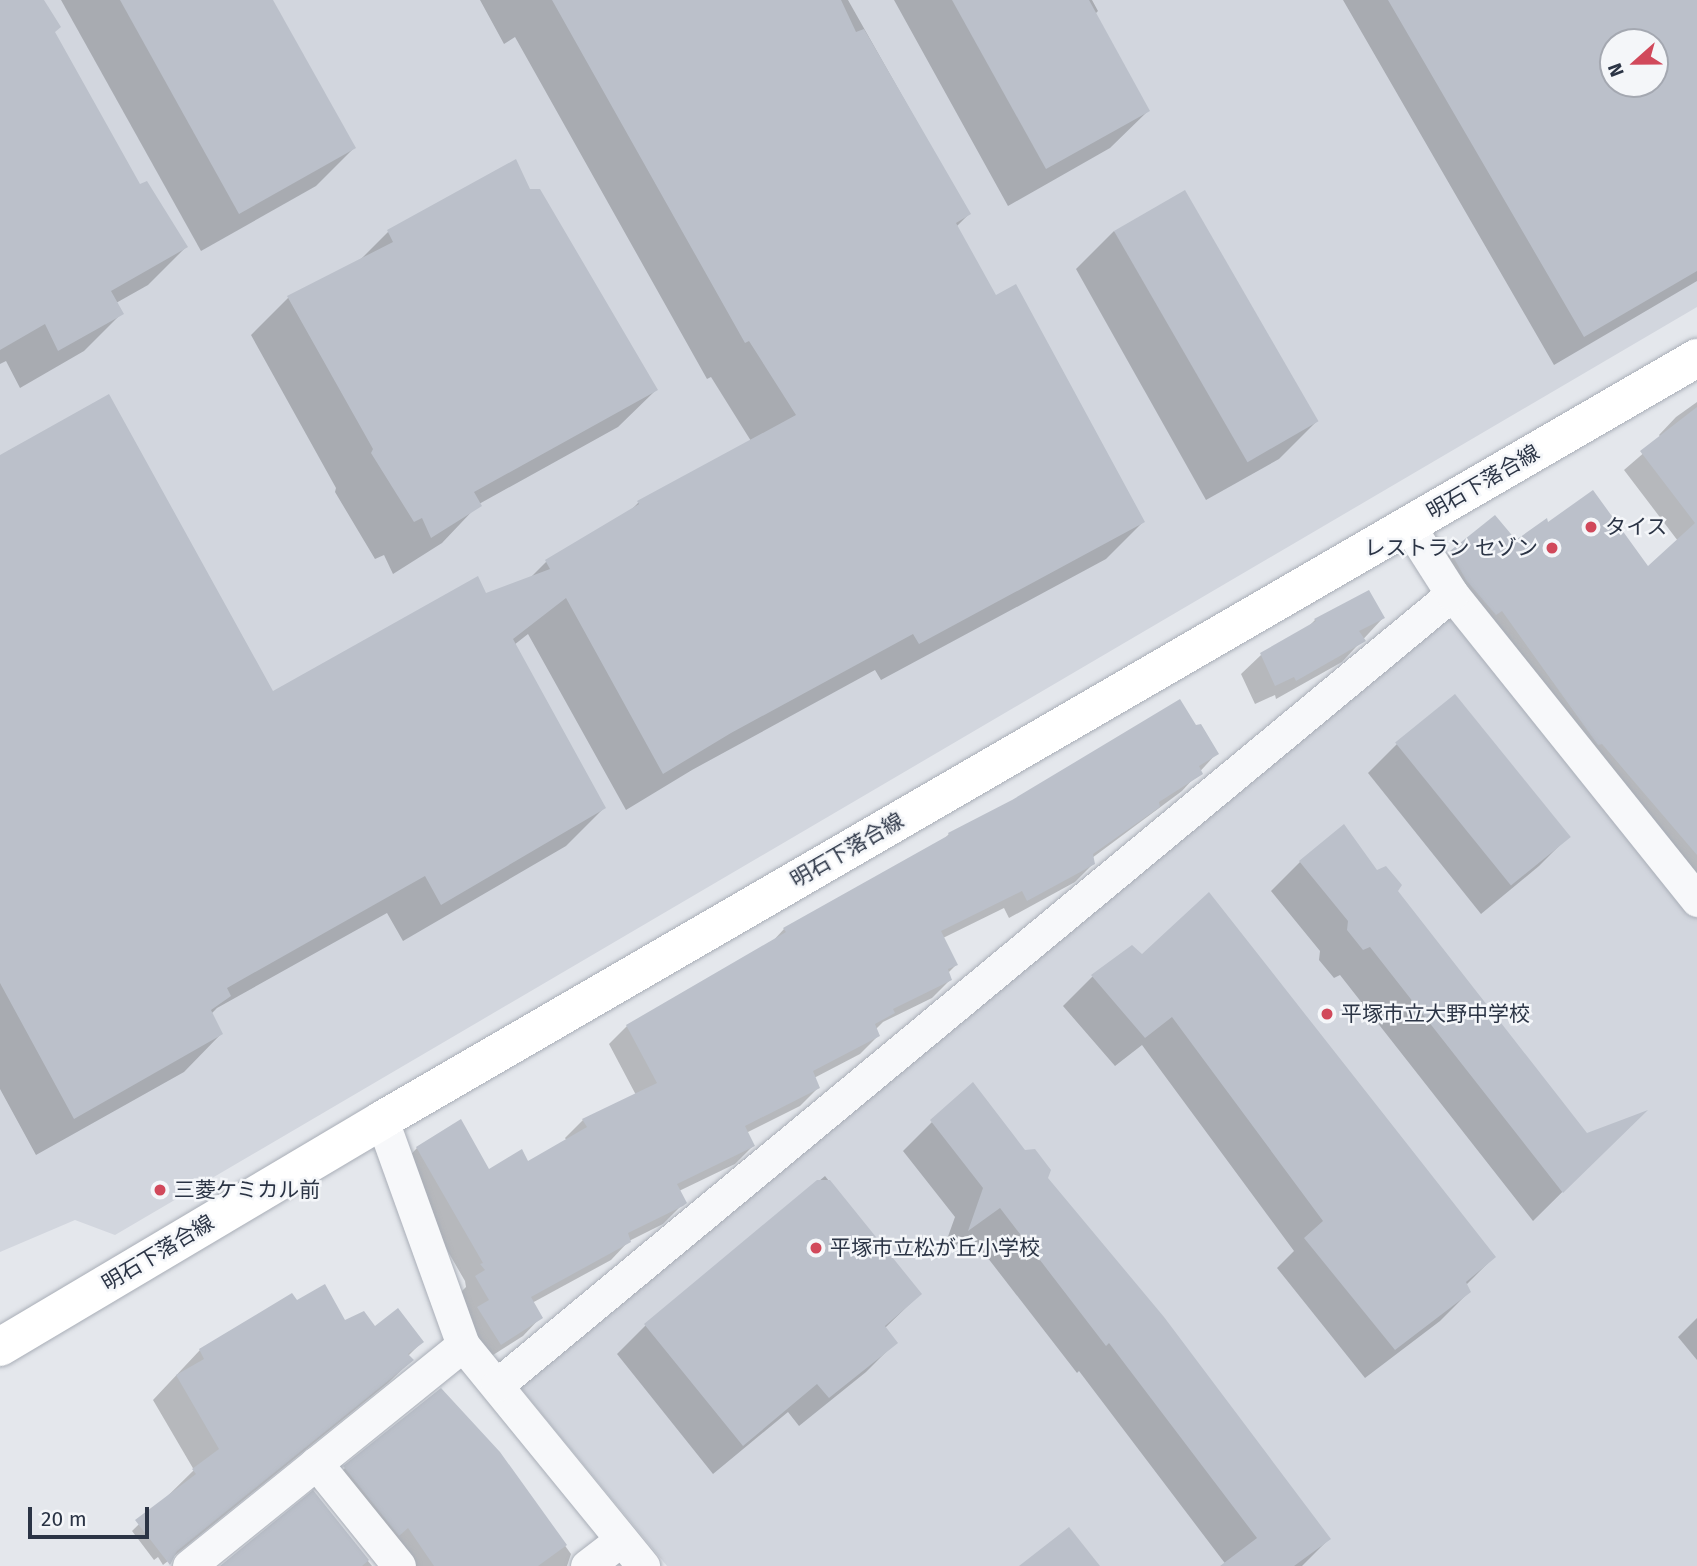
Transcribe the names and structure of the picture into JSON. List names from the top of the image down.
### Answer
{
  "streets": {
    "main road": ["明石下落合線"]
  },
  "places": [
    "タイス",
    "レストラン セゾン",
    "平塚市立大野中学校",
    "三菱ケミカル前",
    "平塚市立松が丘小学校"
  ],
  "scale_bar": "20 m",
  "north": "left"
}
